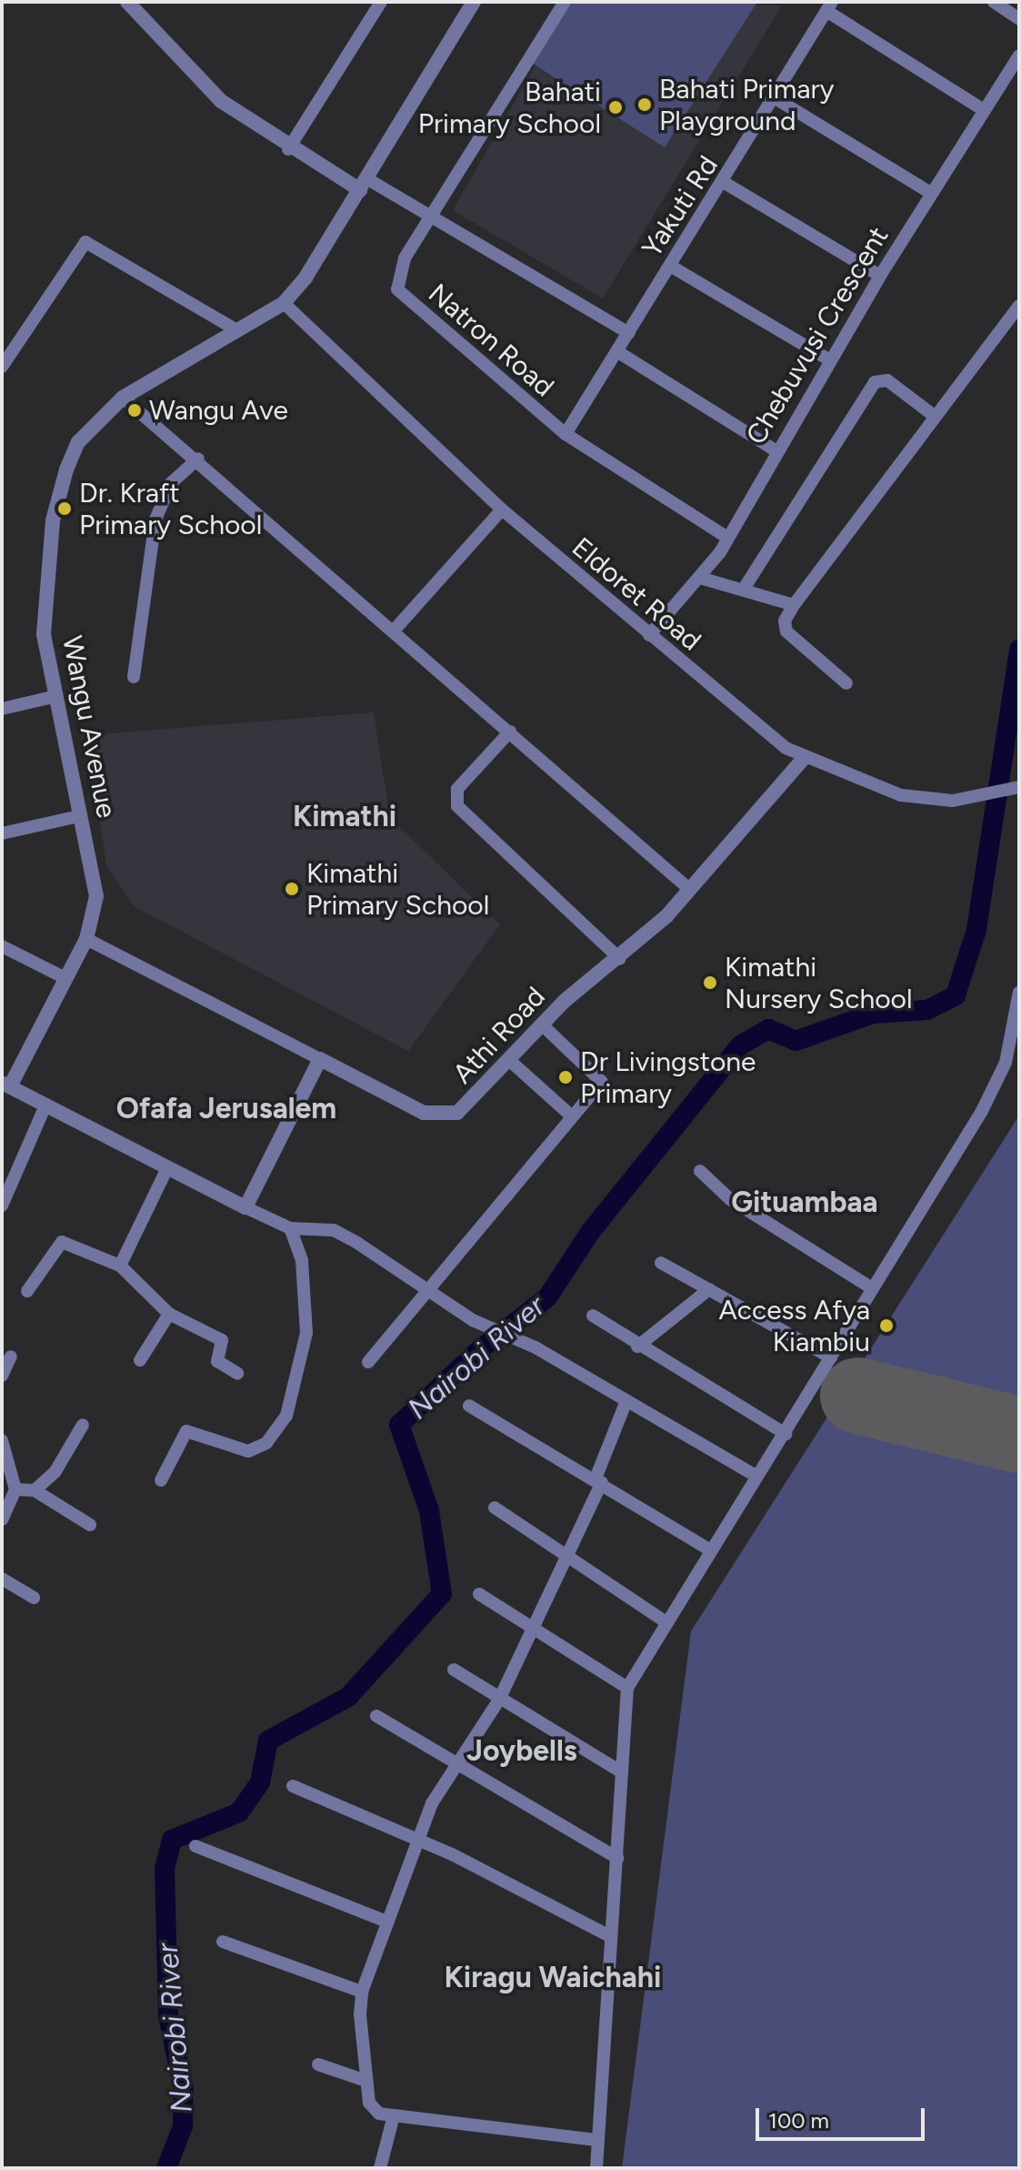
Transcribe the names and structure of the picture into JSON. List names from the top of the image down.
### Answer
{
  "streets": {
    "street": [
      "Yakuti Rd",
      "Chebuvusi Crescent",
      "Natron Road",
      "Eldoret Road",
      "Wangu Avenue",
      "Athi Road"
    ]
  },
  "crossings": [
    ["Yakuti Rd", "Natron Road"],
    ["Chebuvusi Crescent", "Natron Road"],
    ["Chebuvusi Crescent", "Eldoret Road"],
    ["Eldoret Road", "Wangu Avenue"],
    ["Eldoret Road", "Athi Road"],
    ["Wangu Avenue", "Athi Road"]
  ],
  "districts": [
    "Kimathi",
    "Ofafa Jerusalem",
    "Gituambaa",
    "Joybells",
    "Kiragu Waichahi"
  ],
  "water": ["Nairobi River"],
  "places": [
    "Bahati Primary Playground",
    "Bahati Primary School",
    "Wangu Ave",
    "Dr. Kraft Primary School",
    "Kimathi Primary School",
    "Kimathi Nursery School",
    "Dr Livingstone Primary",
    "Access Afya Kiambiu"
  ],
  "scale_bar": "100 m"
}
